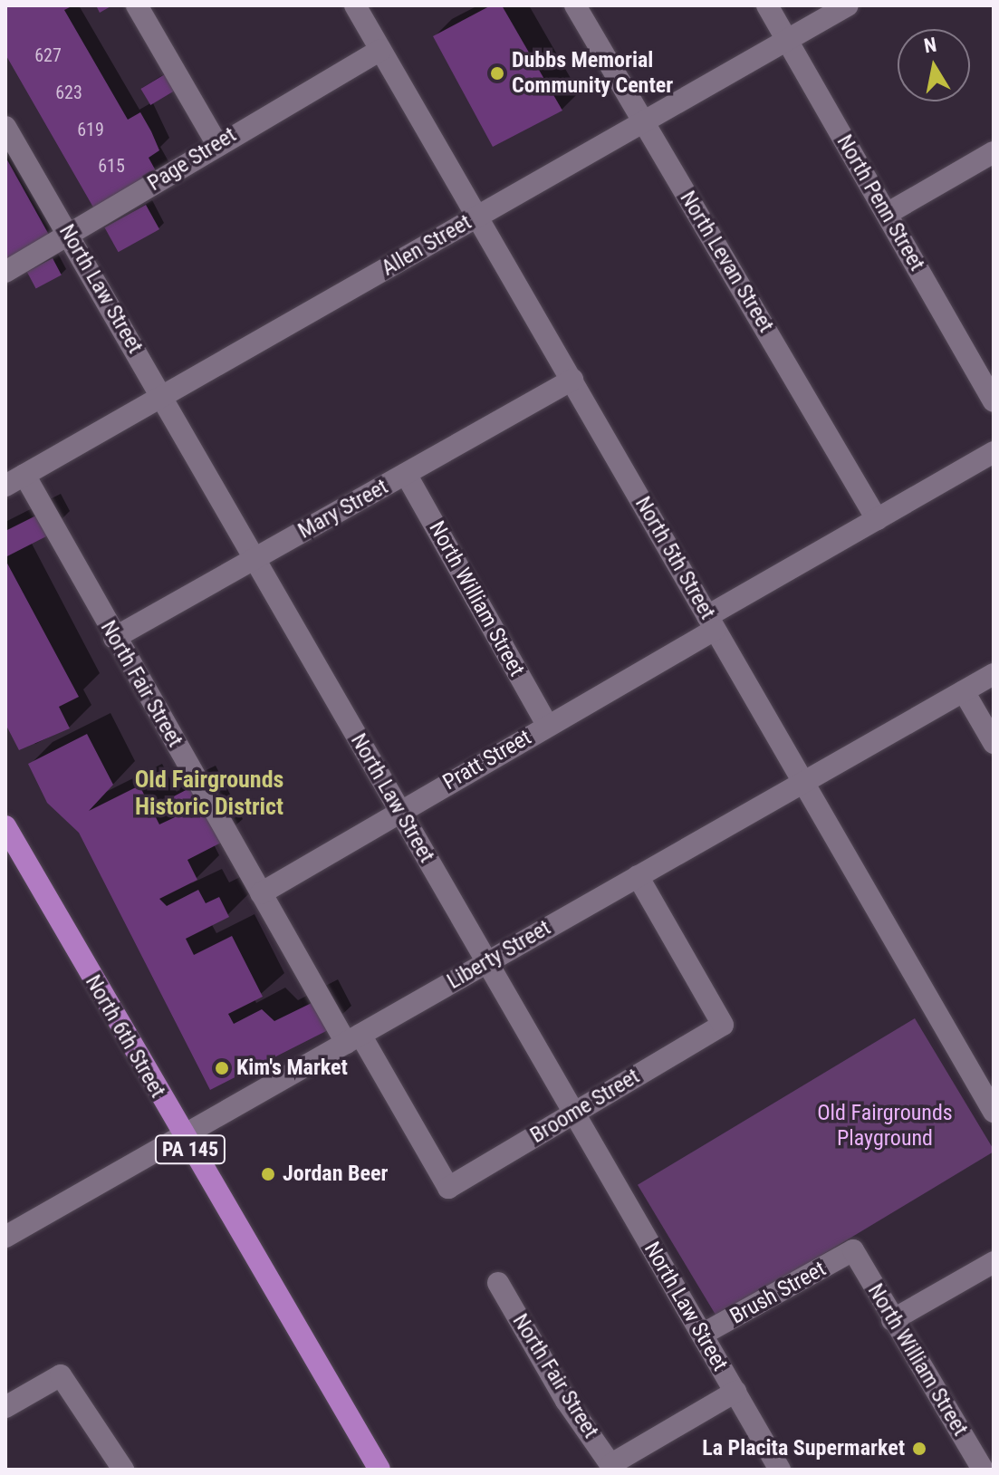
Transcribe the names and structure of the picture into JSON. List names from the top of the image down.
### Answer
{
  "streets": {
    "main road": ["North 6th Street", "PA 145"],
    "street": [
      "Page Street",
      "North Penn Street",
      "Allen Street",
      "North Levan Street",
      "North Law Street",
      "Mary Street",
      "North 5th Street",
      "North William Street",
      "North Fair Street",
      "Pratt Street",
      "Liberty Street",
      "Broome Street",
      "Brush Street"
    ]
  },
  "crossings": [
    ["Page Street", "North Law Street"],
    ["Page Street", "North 5th Street"],
    ["North Penn Street", "Allen Street"],
    ["Allen Street", "North Levan Street"],
    ["Allen Street", "North Law Street"],
    ["Allen Street", "North 5th Street"],
    ["Allen Street", "North Fair Street"],
    ["North Levan Street", "Pratt Street"],
    ["North Law Street", "Mary Street"],
    ["North Law Street", "Pratt Street"],
    ["North Law Street", "Liberty Street"],
    ["North Law Street", "Broome Street"],
    ["North Law Street", "Brush Street"],
    ["Mary Street", "North 5th Street"],
    ["Mary Street", "North William Street"],
    ["Mary Street", "North Fair Street"],
    ["North 5th Street", "Pratt Street"],
    ["North 5th Street", "Liberty Street"],
    ["North William Street", "Pratt Street"],
    ["North William Street", "Brush Street"],
    ["North Fair Street", "Pratt Street"],
    ["North Fair Street", "Liberty Street"],
    ["North Fair Street", "Broome Street"],
    ["Liberty Street", "North 6th Street"],
    ["Liberty Street", "Broome Street"]
  ],
  "districts": ["Old Fairgrounds Historic District"],
  "parks": ["Old Fairgrounds Playground"],
  "places": [
    "Dubbs Memorial Community Center",
    "Kim's Market",
    "Jordan Beer",
    "La Placita Supermarket"
  ],
  "house_numbers": [
    "627",
    "623",
    "619",
    "615"
  ],
  "north": "top"
}
